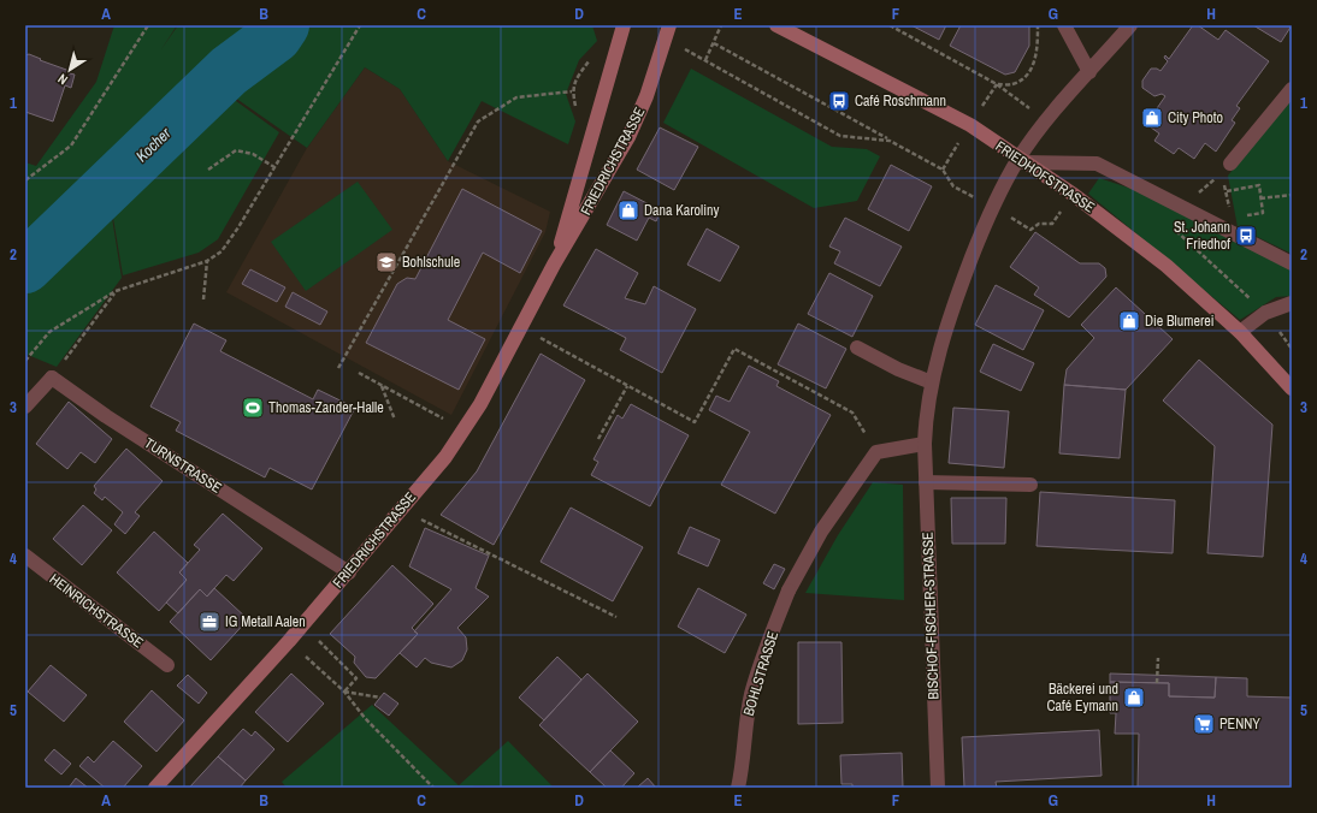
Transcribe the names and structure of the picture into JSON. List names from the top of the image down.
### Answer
{
  "streets": {
    "main road": ["FRIEDRICHSTRASSE", "FRIEDHOFSTRASSE"],
    "street": [
      "TURNSTRASSE",
      "HEINRICHSTRASSE",
      "BISCHOF-FISCHER-STRASSE",
      "BOHLSTRASSE"
    ]
  },
  "crossings": [
    ["FRIEDRICHSTRASSE", "TURNSTRASSE"],
    ["FRIEDHOFSTRASSE", "BISCHOF-FISCHER-STRASSE"],
    ["BISCHOF-FISCHER-STRASSE", "BOHLSTRASSE"]
  ],
  "water": ["Kocher"],
  "places": {
    "bus stop": ["Café Roschmann", "St. Johann Friedhof"],
    "shop": [
      "City Photo",
      "Dana Karoliny",
      "Die Blumerei",
      "Bäckerei und Café Eymann"
    ],
    "school or university": ["Bohlschule"],
    "sports": ["Thomas-Zander-Halle"],
    "office": ["IG Metall Aalen"],
    "supermarket": ["PENNY"]
  },
  "north": "bottom left",
  "grid": {
    "columns": [
      "A",
      "B",
      "C",
      "D",
      "E",
      "F",
      "G",
      "H"
    ],
    "rows": [
      "1",
      "2",
      "3",
      "4",
      "5"
    ]
  }
}
